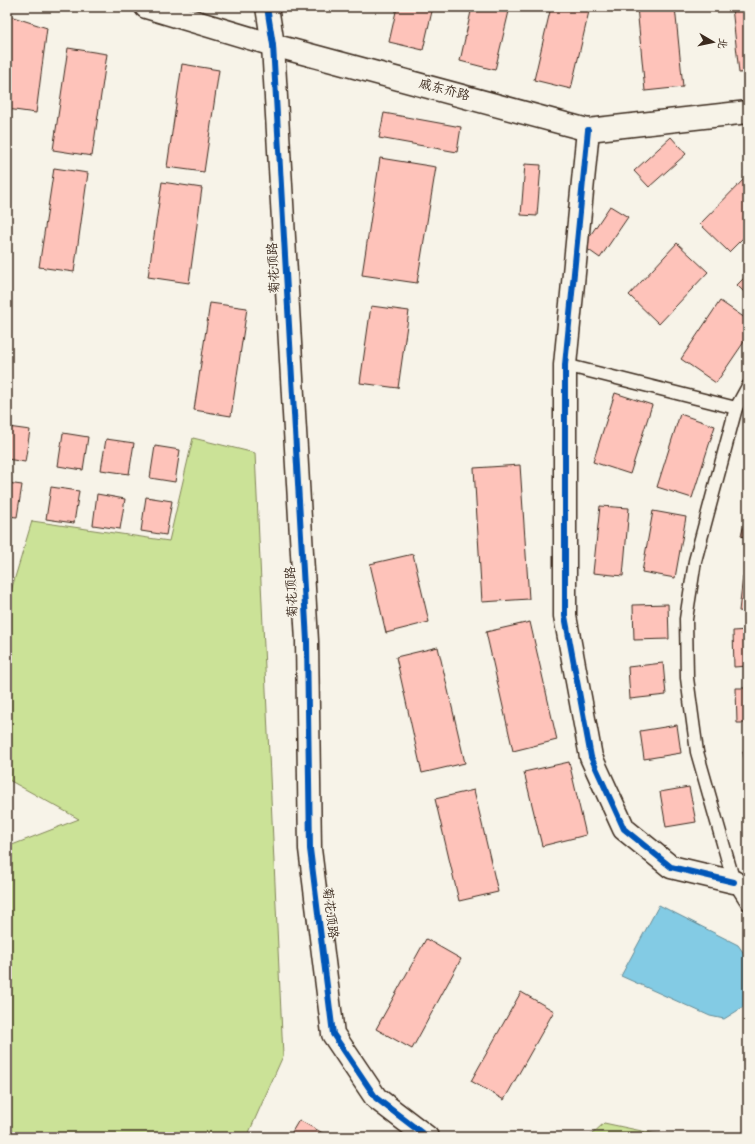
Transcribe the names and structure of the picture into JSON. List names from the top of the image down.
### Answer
{
  "streets": {
    "street": ["戚东夼路", "菊花顶路"]
  },
  "crossings": [
    ["戚东夼路", "菊花顶路"]
  ],
  "north": "right"
}
